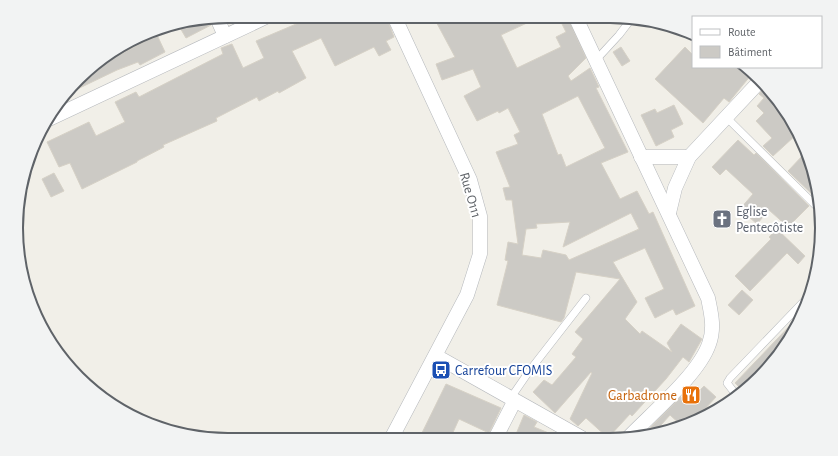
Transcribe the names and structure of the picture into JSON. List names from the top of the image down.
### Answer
{
  "streets": {
    "street": ["Rue O111"]
  },
  "places": {
    "church": ["Eglise Pentecôtiste"],
    "bus stop": ["Carrefour CFOMIS"],
    "restaurant": ["Garbadrome"]
  },
  "legend": ["Route", "Bâtiment"]
}
